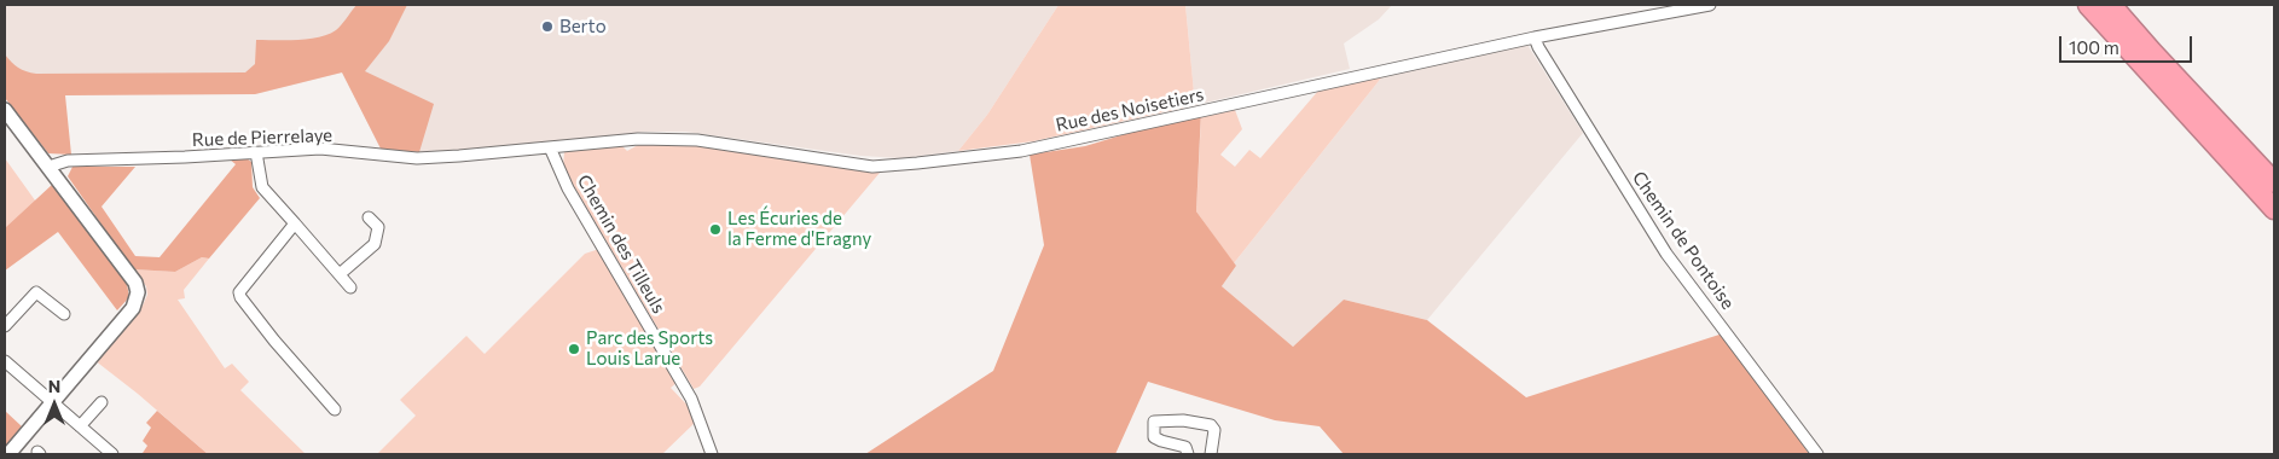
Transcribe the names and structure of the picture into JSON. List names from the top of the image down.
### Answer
{
  "streets": {
    "street": [
      "Rue des Noisetiers",
      "Rue de Pierrelaye",
      "Chemin de Pontoise",
      "Chemin des Tilleuls"
    ]
  },
  "crossings": [
    ["Rue des Noisetiers", "Rue de Pierrelaye"],
    ["Rue des Noisetiers", "Chemin de Pontoise"],
    ["Rue des Noisetiers", "Chemin des Tilleuls"],
    ["Rue de Pierrelaye", "Chemin des Tilleuls"]
  ],
  "places": ["Berto", "Les Écuries de la Ferme d'Eragny", "Parc des Sports Louis Larue"],
  "scale_bar": "100 m",
  "north": "top"
}
